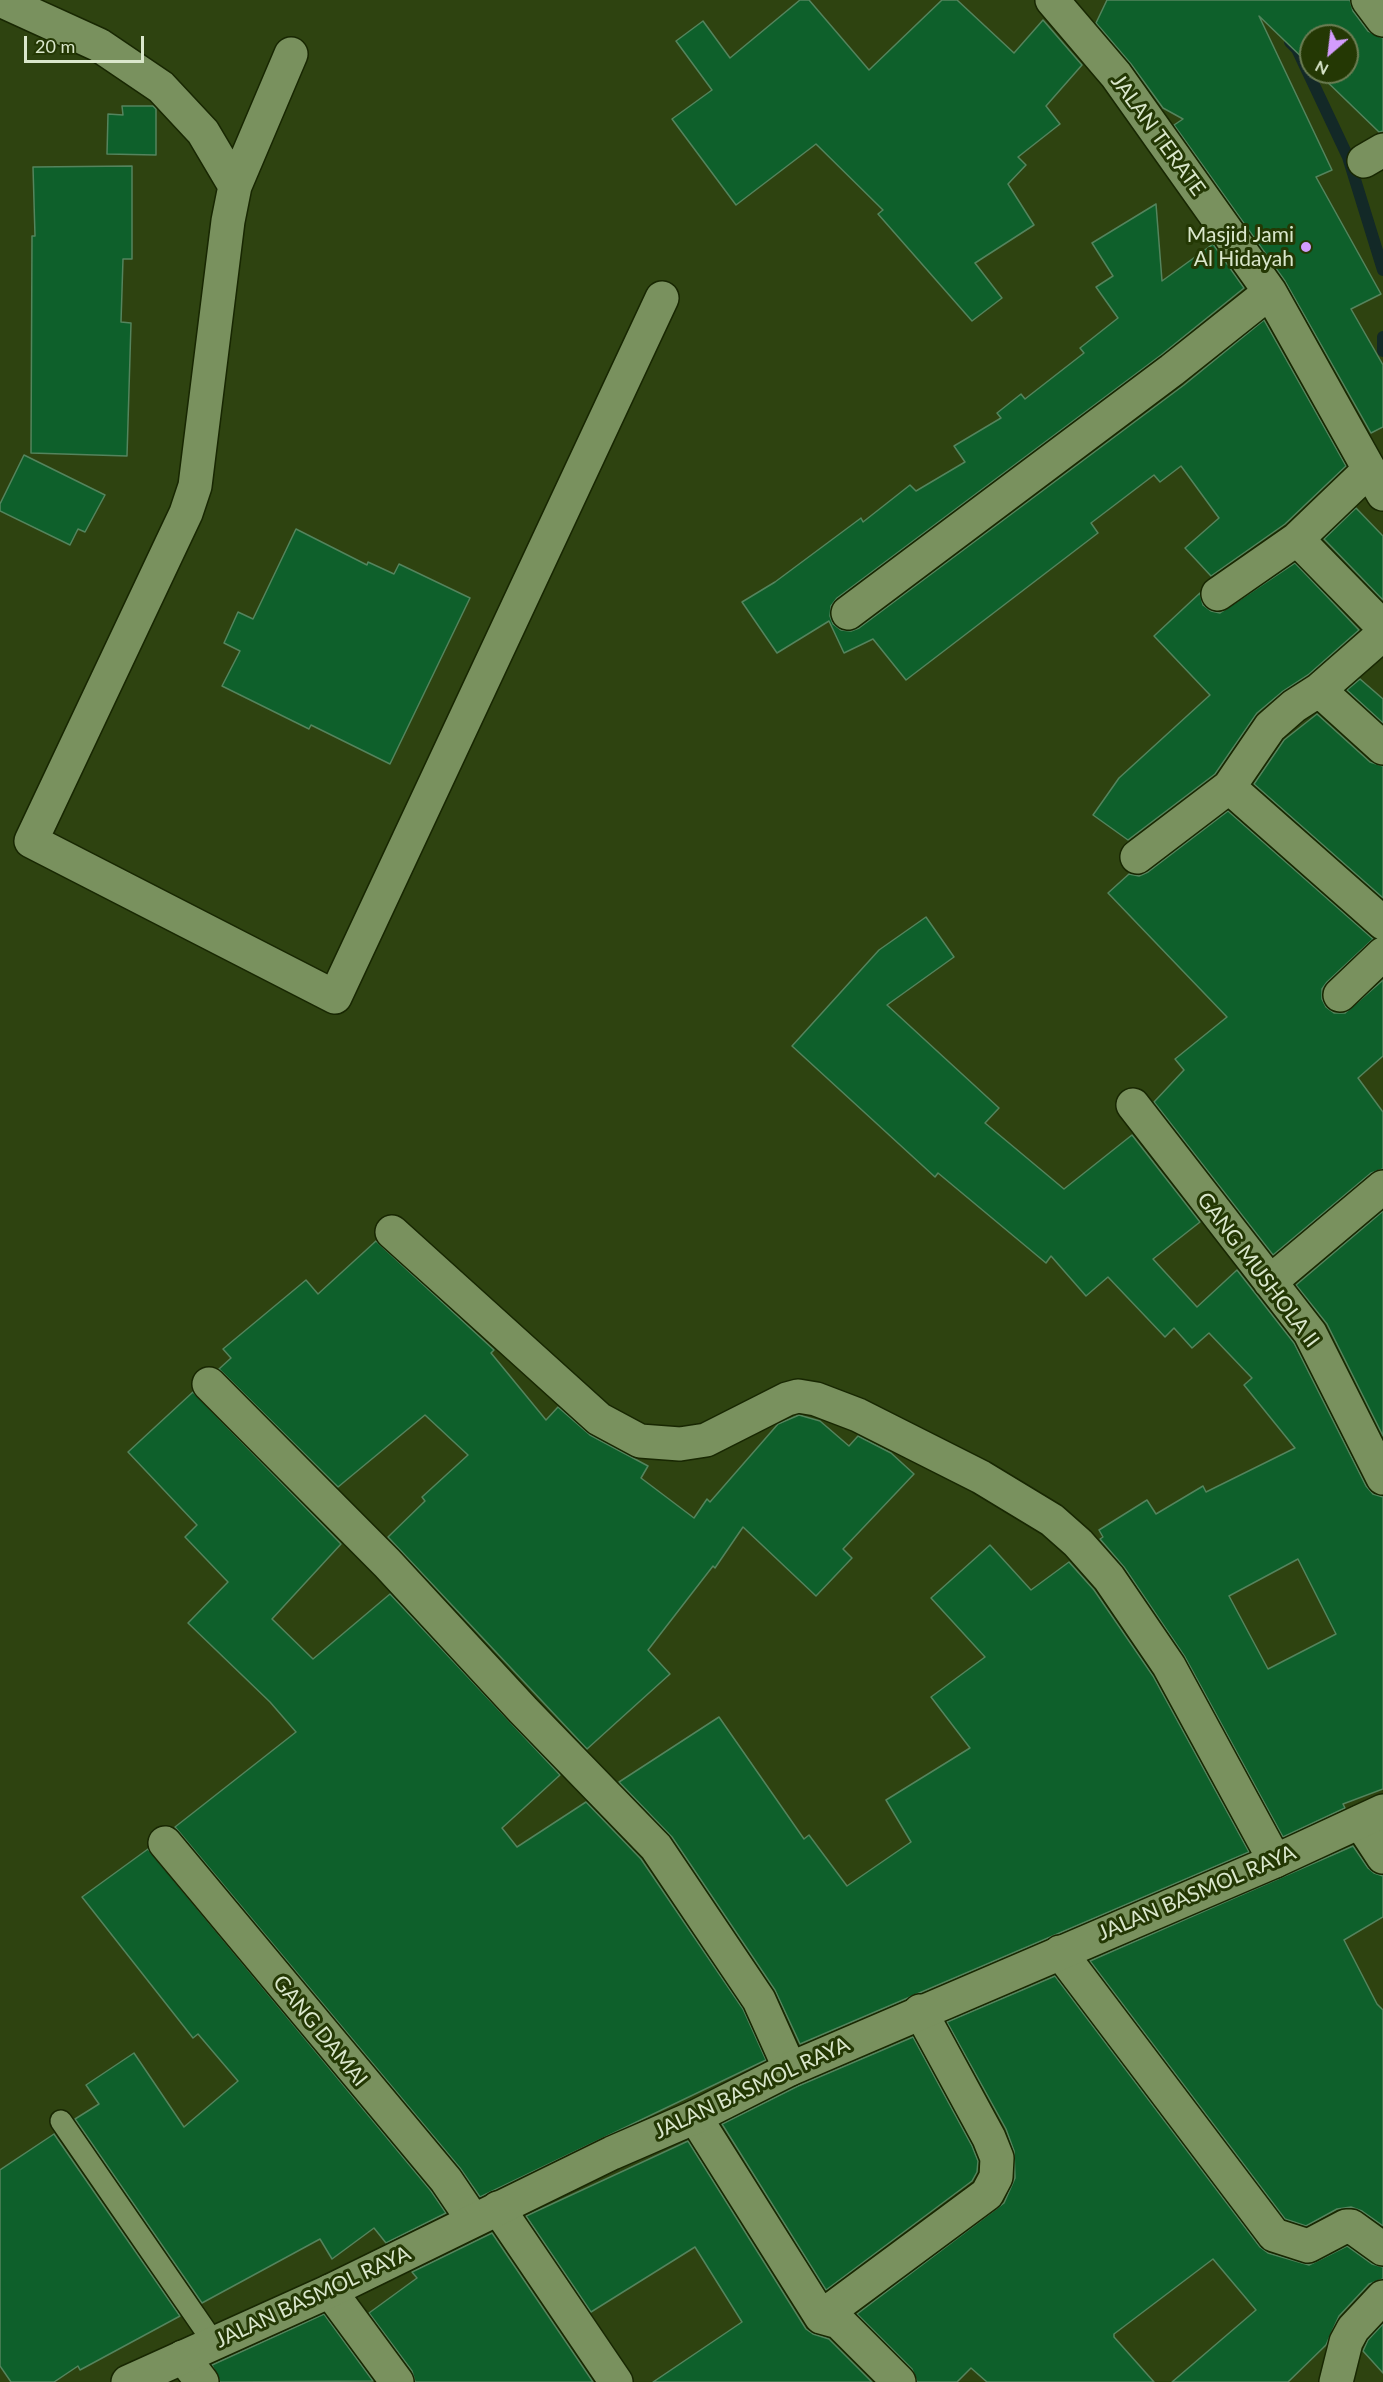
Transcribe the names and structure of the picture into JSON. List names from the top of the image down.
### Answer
{
  "streets": {
    "street": [
      "JALAN TERATE",
      "GANG MUSHOLA II",
      "JALAN BASMOL RAYA",
      "GANG DAMAI"
    ]
  },
  "crossings": [
    ["JALAN BASMOL RAYA", "GANG DAMAI"]
  ],
  "places": ["Masjid Jami Al Hidayah"],
  "scale_bar": "20 m",
  "north": "bottom left"
}
